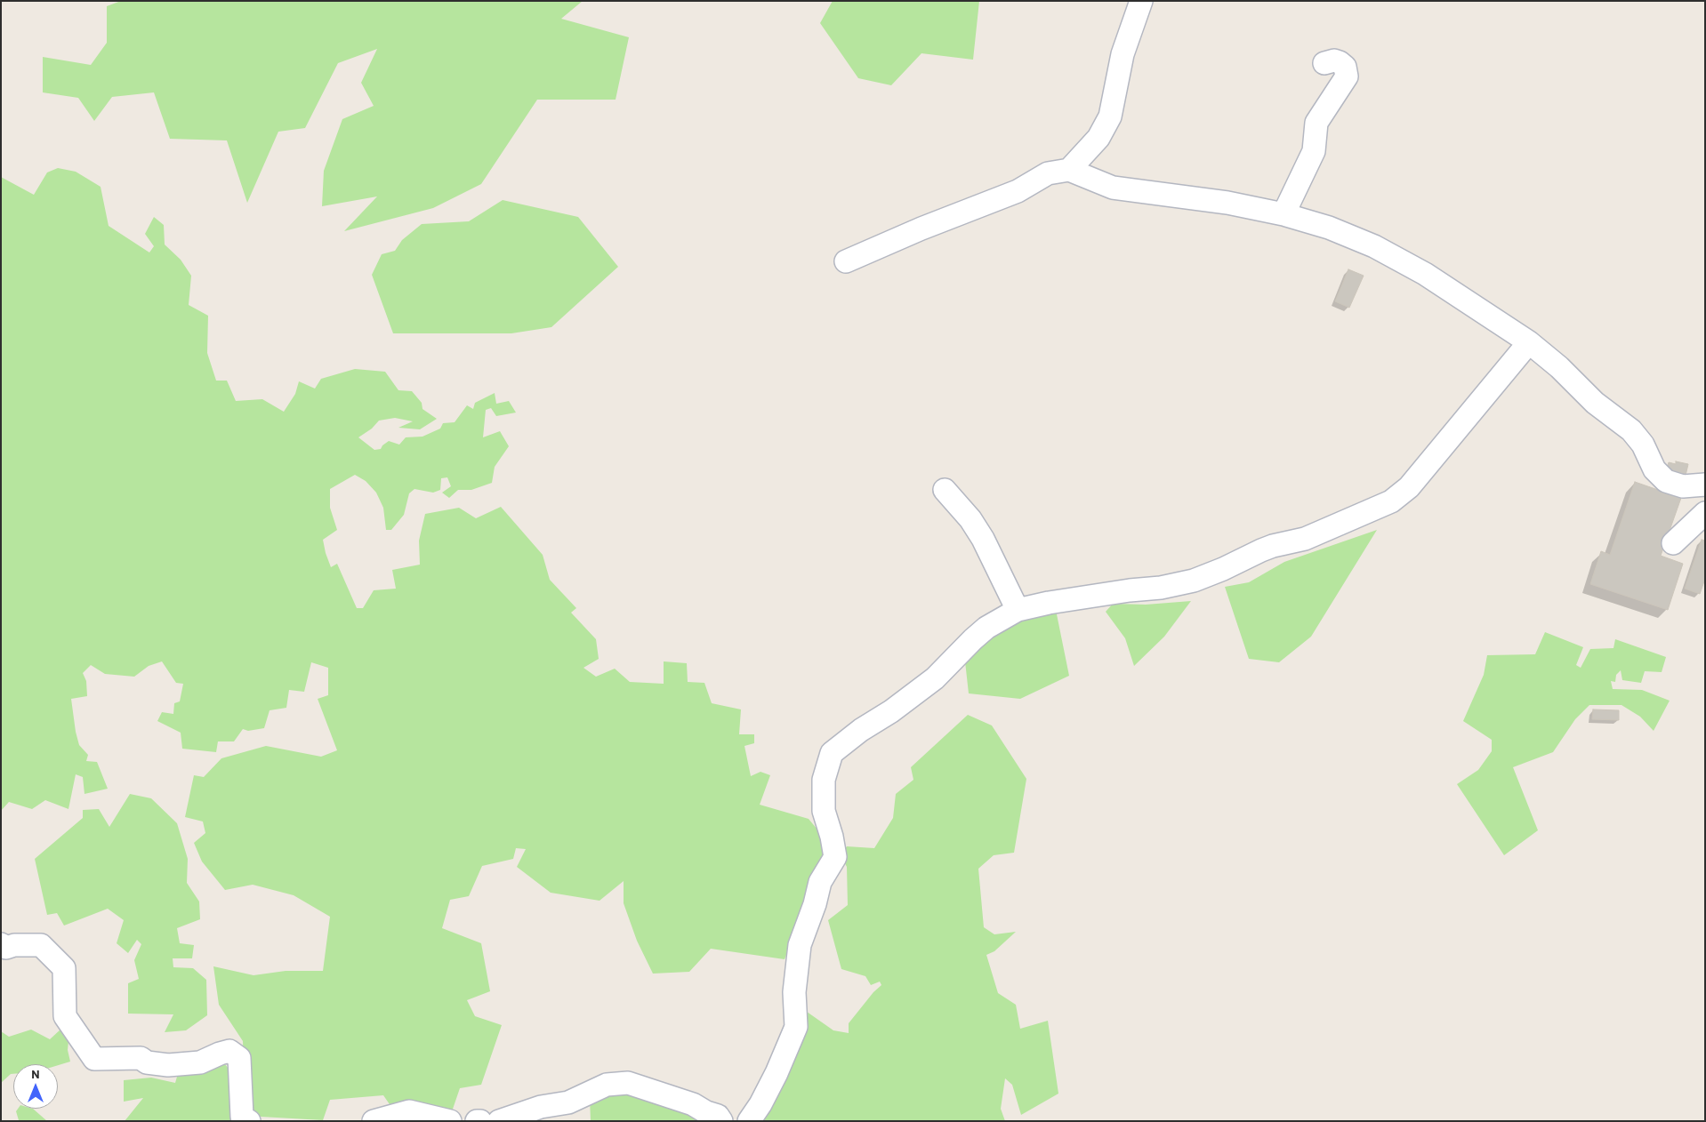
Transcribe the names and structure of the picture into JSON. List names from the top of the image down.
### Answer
{
  "north": "top"
}
